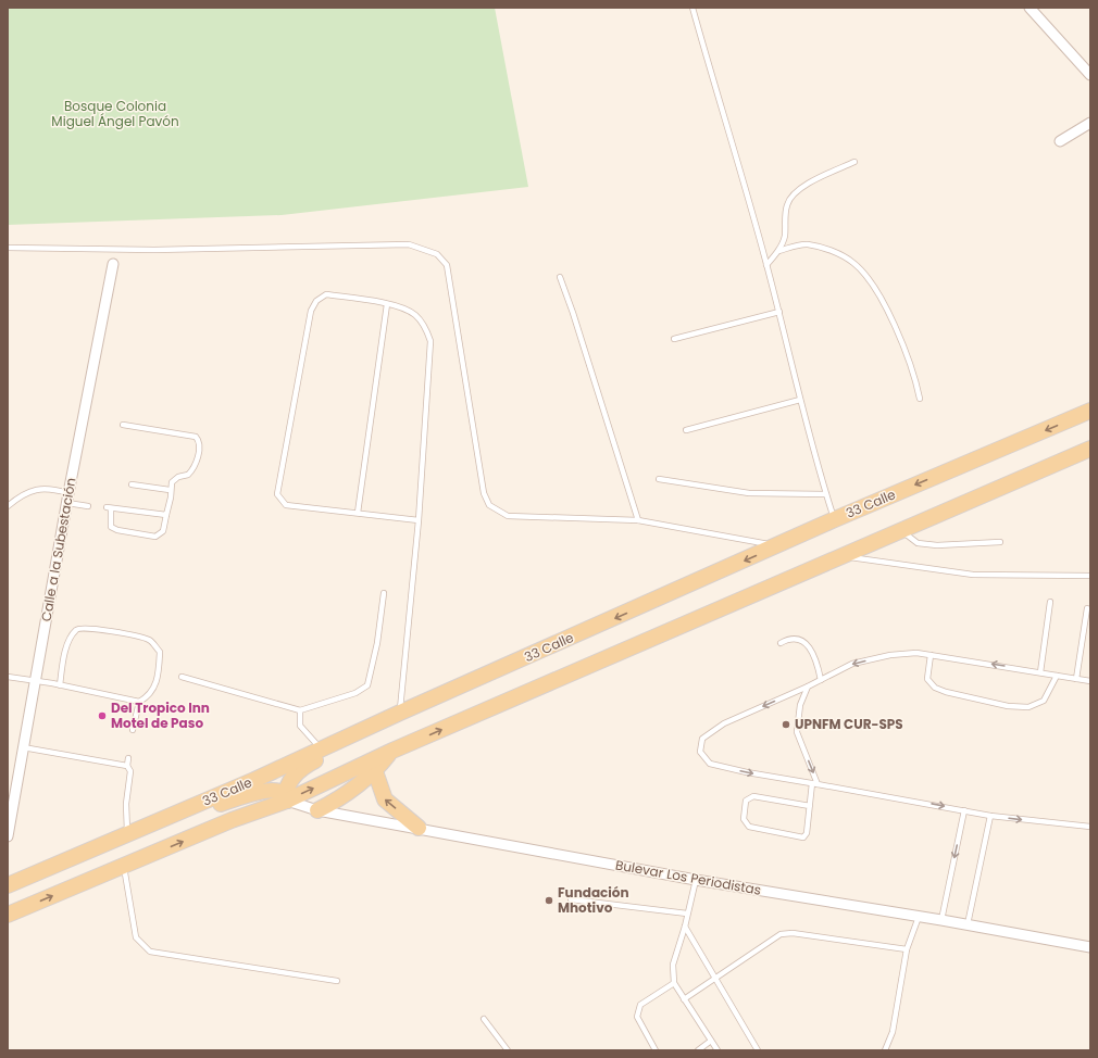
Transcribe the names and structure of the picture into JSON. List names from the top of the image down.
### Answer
{
  "streets": {
    "main road": ["33 Calle"],
    "street": ["Calle a la Subestación", "Bulevar Los Periodistas"]
  },
  "parks": ["Bosque Colonia Miguel Ángel Pavón"],
  "places": ["Del Tropico Inn Motel de Paso", "UPNFM CUR-SPS", "Fundación Mhotivo"]
}
